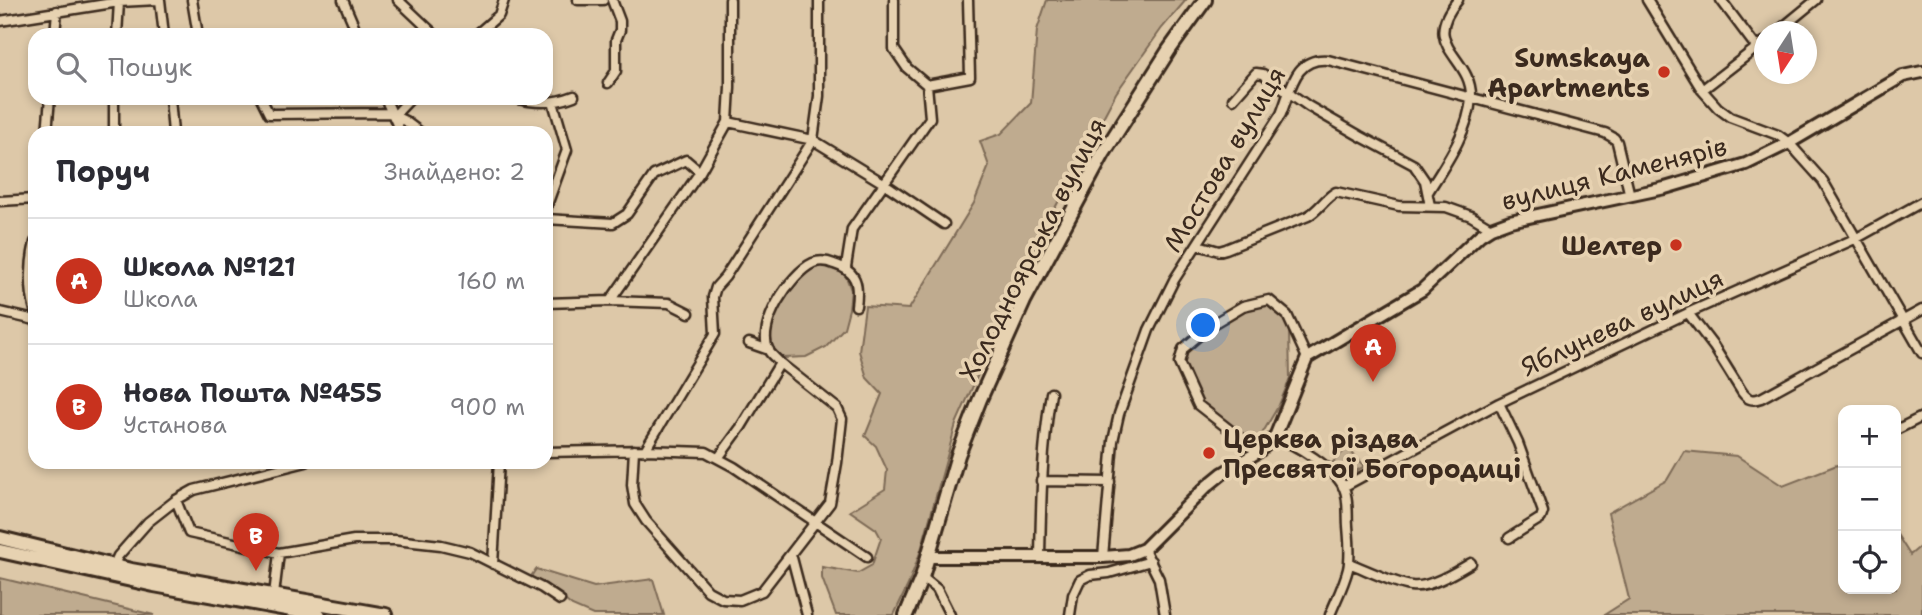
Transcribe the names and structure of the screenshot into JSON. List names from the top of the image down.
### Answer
{
  "streets": {
    "main road": ["Холодноярська вулиця"],
    "street": ["Мостова вулиця", "вулиця Каменярів", "Яблунева вулиця"]
  },
  "crossings": [
    ["Мостова вулиця", "вулиця Каменярів"]
  ],
  "places": ["Sumskaya Apartments", "Шелтер", "Церква різдва Пресвятої Богородиці"],
  "north": "bottom",
  "page": {
    "search": "Пошук",
    "heading": ["Поруч", "Знайдено: 2"],
    "list": [
      {
        "mark": "A",
        "name": "Школа №121",
        "note": "Школа",
        "value": "160 m"
      },
      {
        "mark": "B",
        "name": "Нова Пошта №455",
        "note": "Установа",
        "value": "900 m"
      }
    ],
    "pins": ["A", "B"],
    "map_buttons": ["+", "−"]
  }
}
